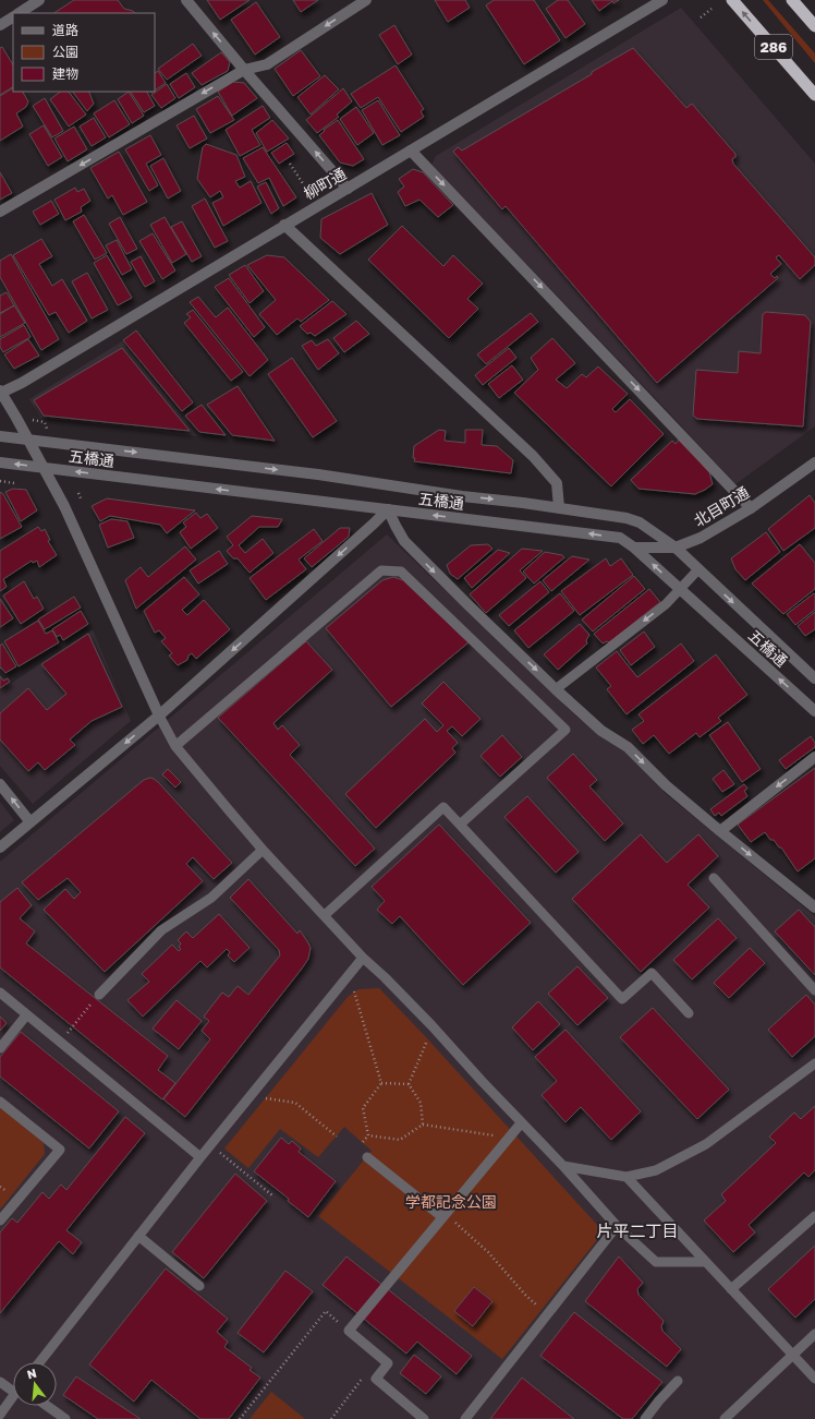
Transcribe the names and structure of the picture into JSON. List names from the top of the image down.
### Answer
{
  "streets": {
    "highway": ["286"],
    "street": ["柳町通", "五橋通", "北目町通"]
  },
  "crossings": [
    ["五橋通", "北目町通"]
  ],
  "districts": ["片平二丁目"],
  "parks": ["学都記念公園"],
  "legend": ["道路", "公園", "建物"],
  "north": "top"
}
